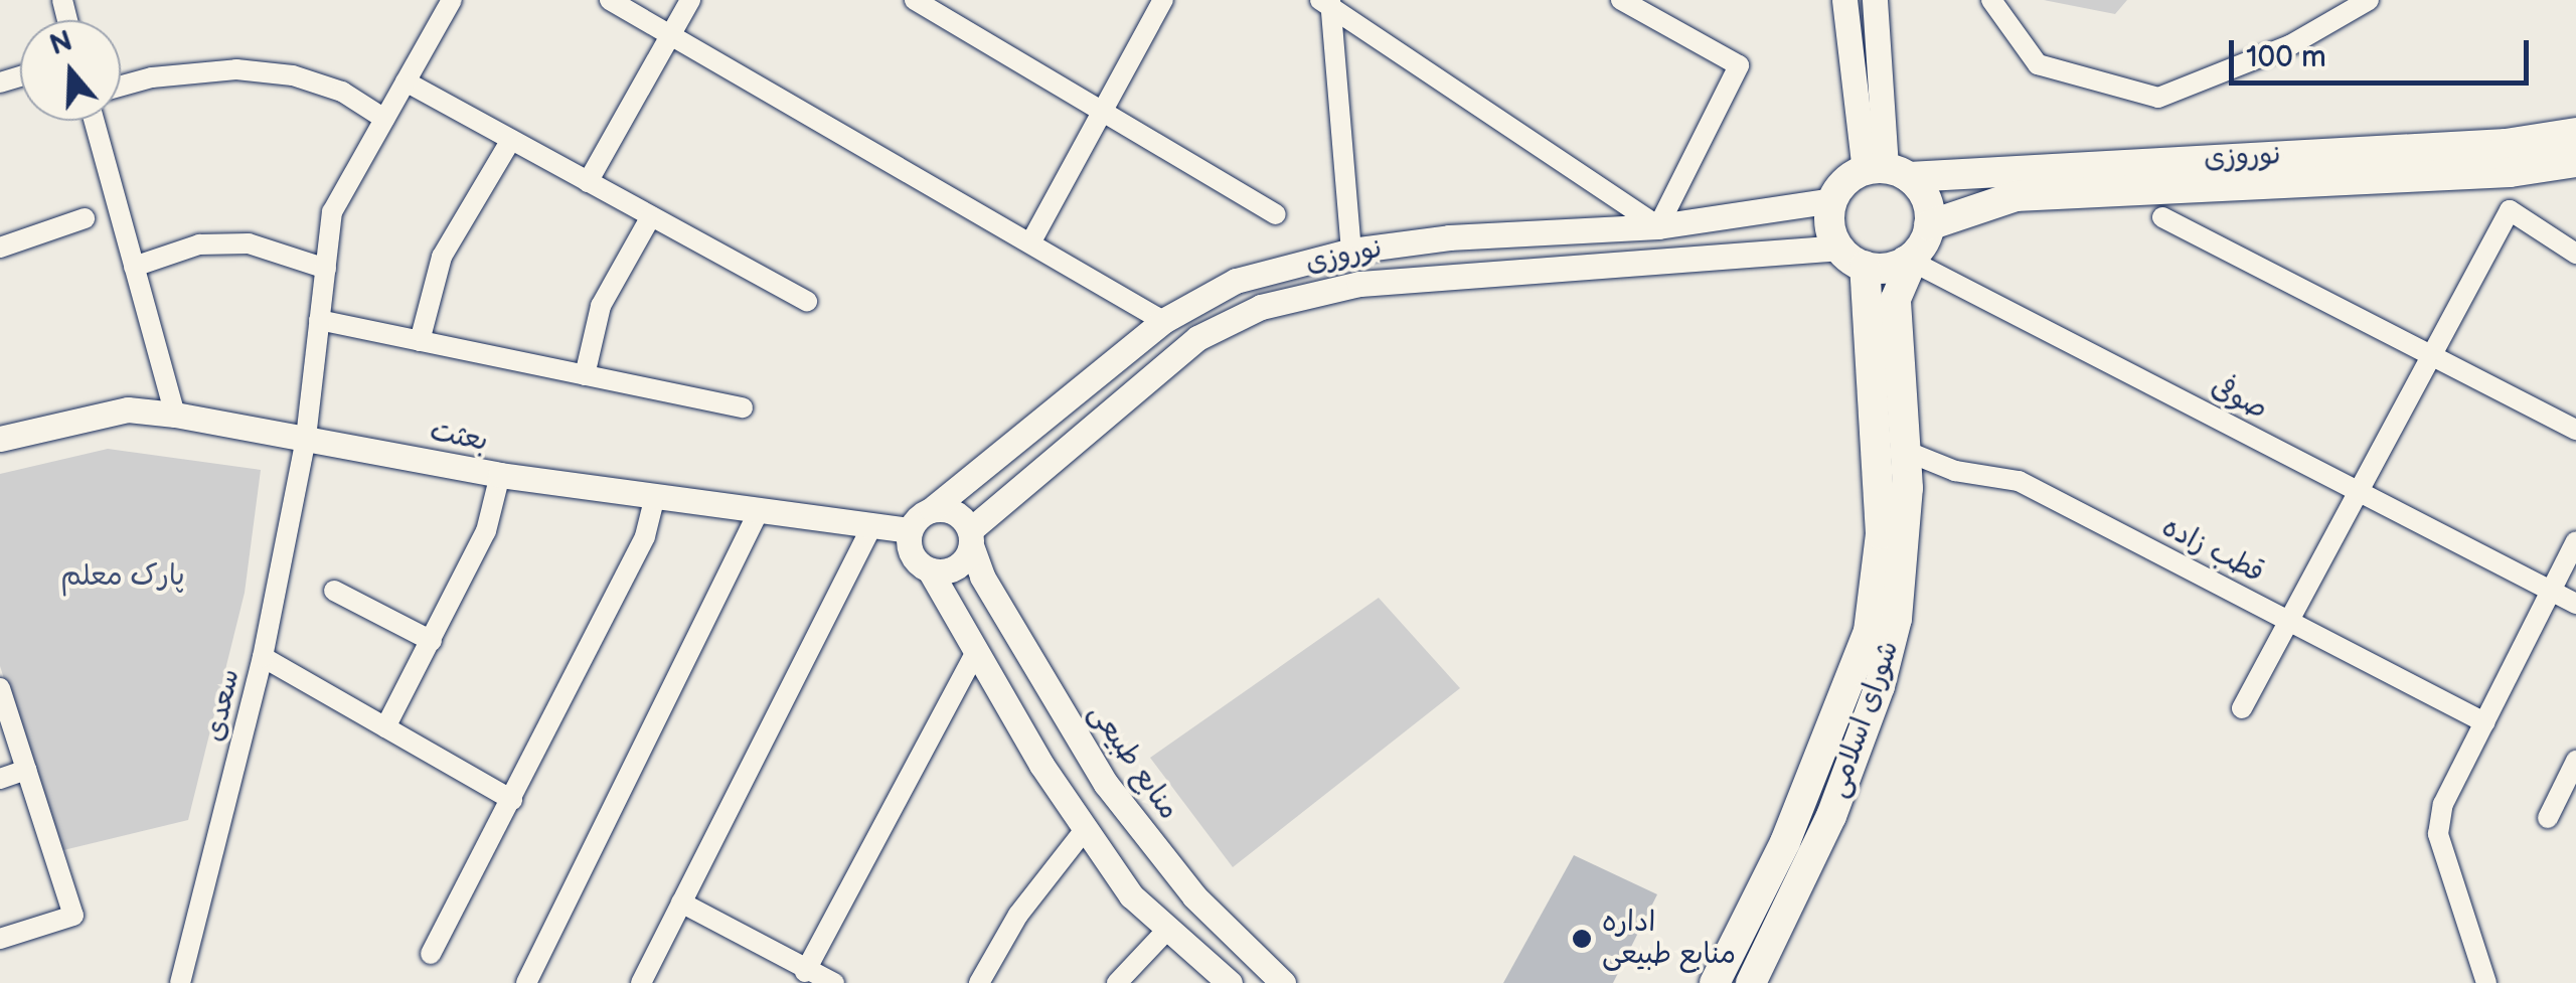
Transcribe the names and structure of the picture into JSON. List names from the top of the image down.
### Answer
{
  "streets": {
    "main road": ["نوروزی", "شورای اسلامی"],
    "street": [
      "صوفی",
      "بعثت",
      "قطب زاده",
      "سعدی",
      "منابع طبیعی"
    ]
  },
  "crossings": [
    ["نوروزی", "صوفی"],
    ["نوروزی", "بعثت"],
    ["نوروزی", "شورای اسلامی"],
    ["نوروزی", "منابع طبیعی"],
    ["صوفی", "شورای اسلامی"],
    ["بعثت", "سعدی"],
    ["بعثت", "منابع طبیعی"],
    ["قطب زاده", "شورای اسلامی"]
  ],
  "parks": ["پارک معلم"],
  "places": ["اداره منابع طبیعی"],
  "scale_bar": "100 m",
  "north": "top"
}
